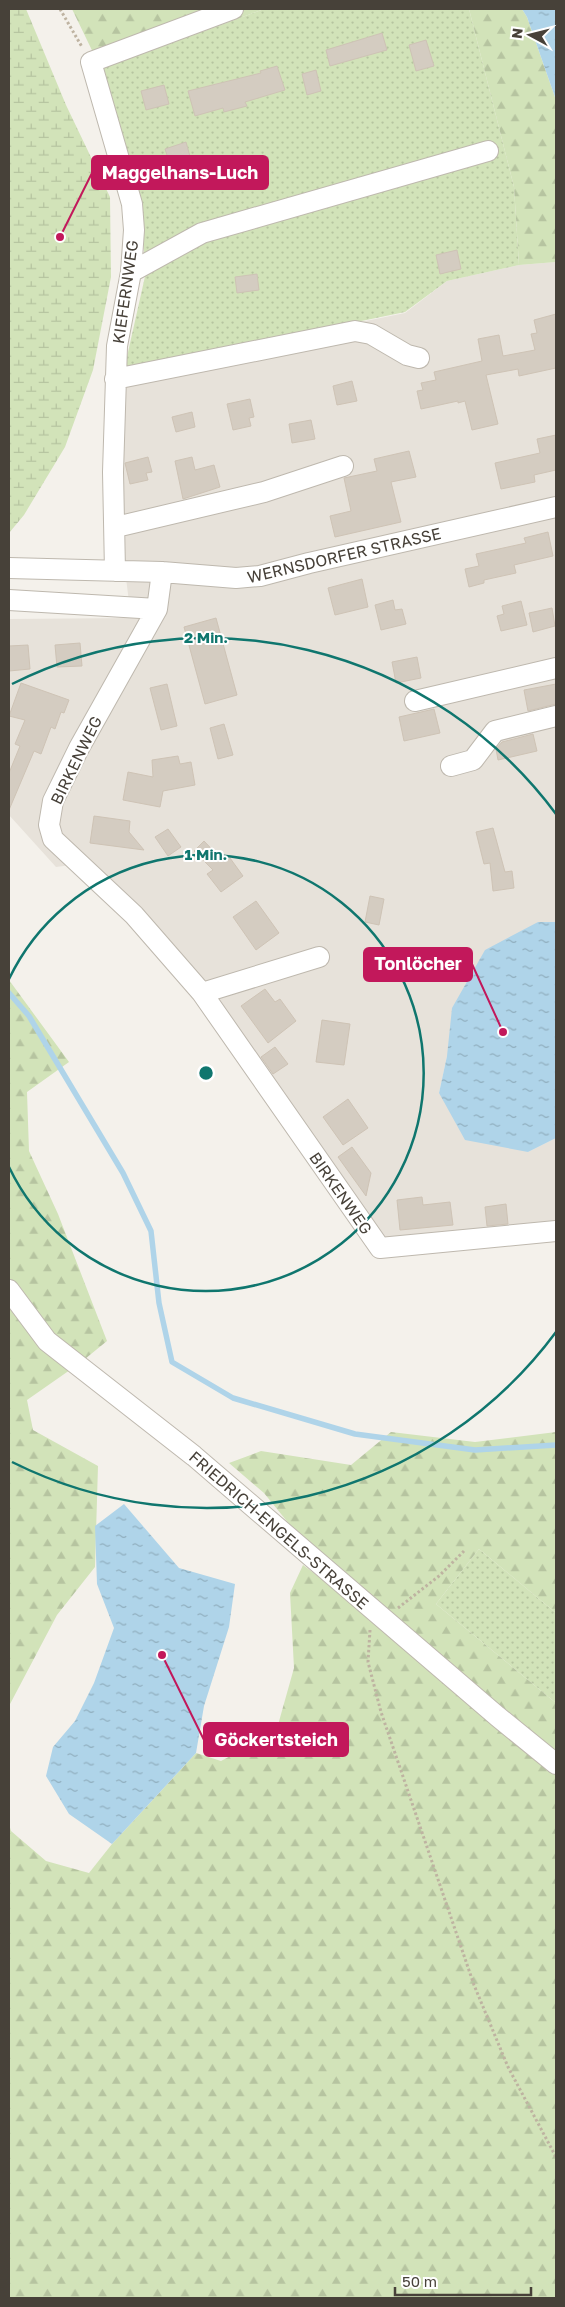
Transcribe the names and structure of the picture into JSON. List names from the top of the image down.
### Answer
{
  "streets": {
    "street": [
      "KIEFERNWEG",
      "WERNSDORFER STRASSE",
      "BIRKENWEG",
      "FRIEDRICH-ENGELS-STRASSE"
    ]
  },
  "crossings": [
    ["KIEFERNWEG", "WERNSDORFER STRASSE"],
    ["WERNSDORFER STRASSE", "BIRKENWEG"]
  ],
  "places": ["Maggelhans-Luch", "Tonlöcher", "Göckertsteich"],
  "scale_bar": "50 m",
  "north": "left",
  "rings": ["2 Min.", "1 Min."]
}
